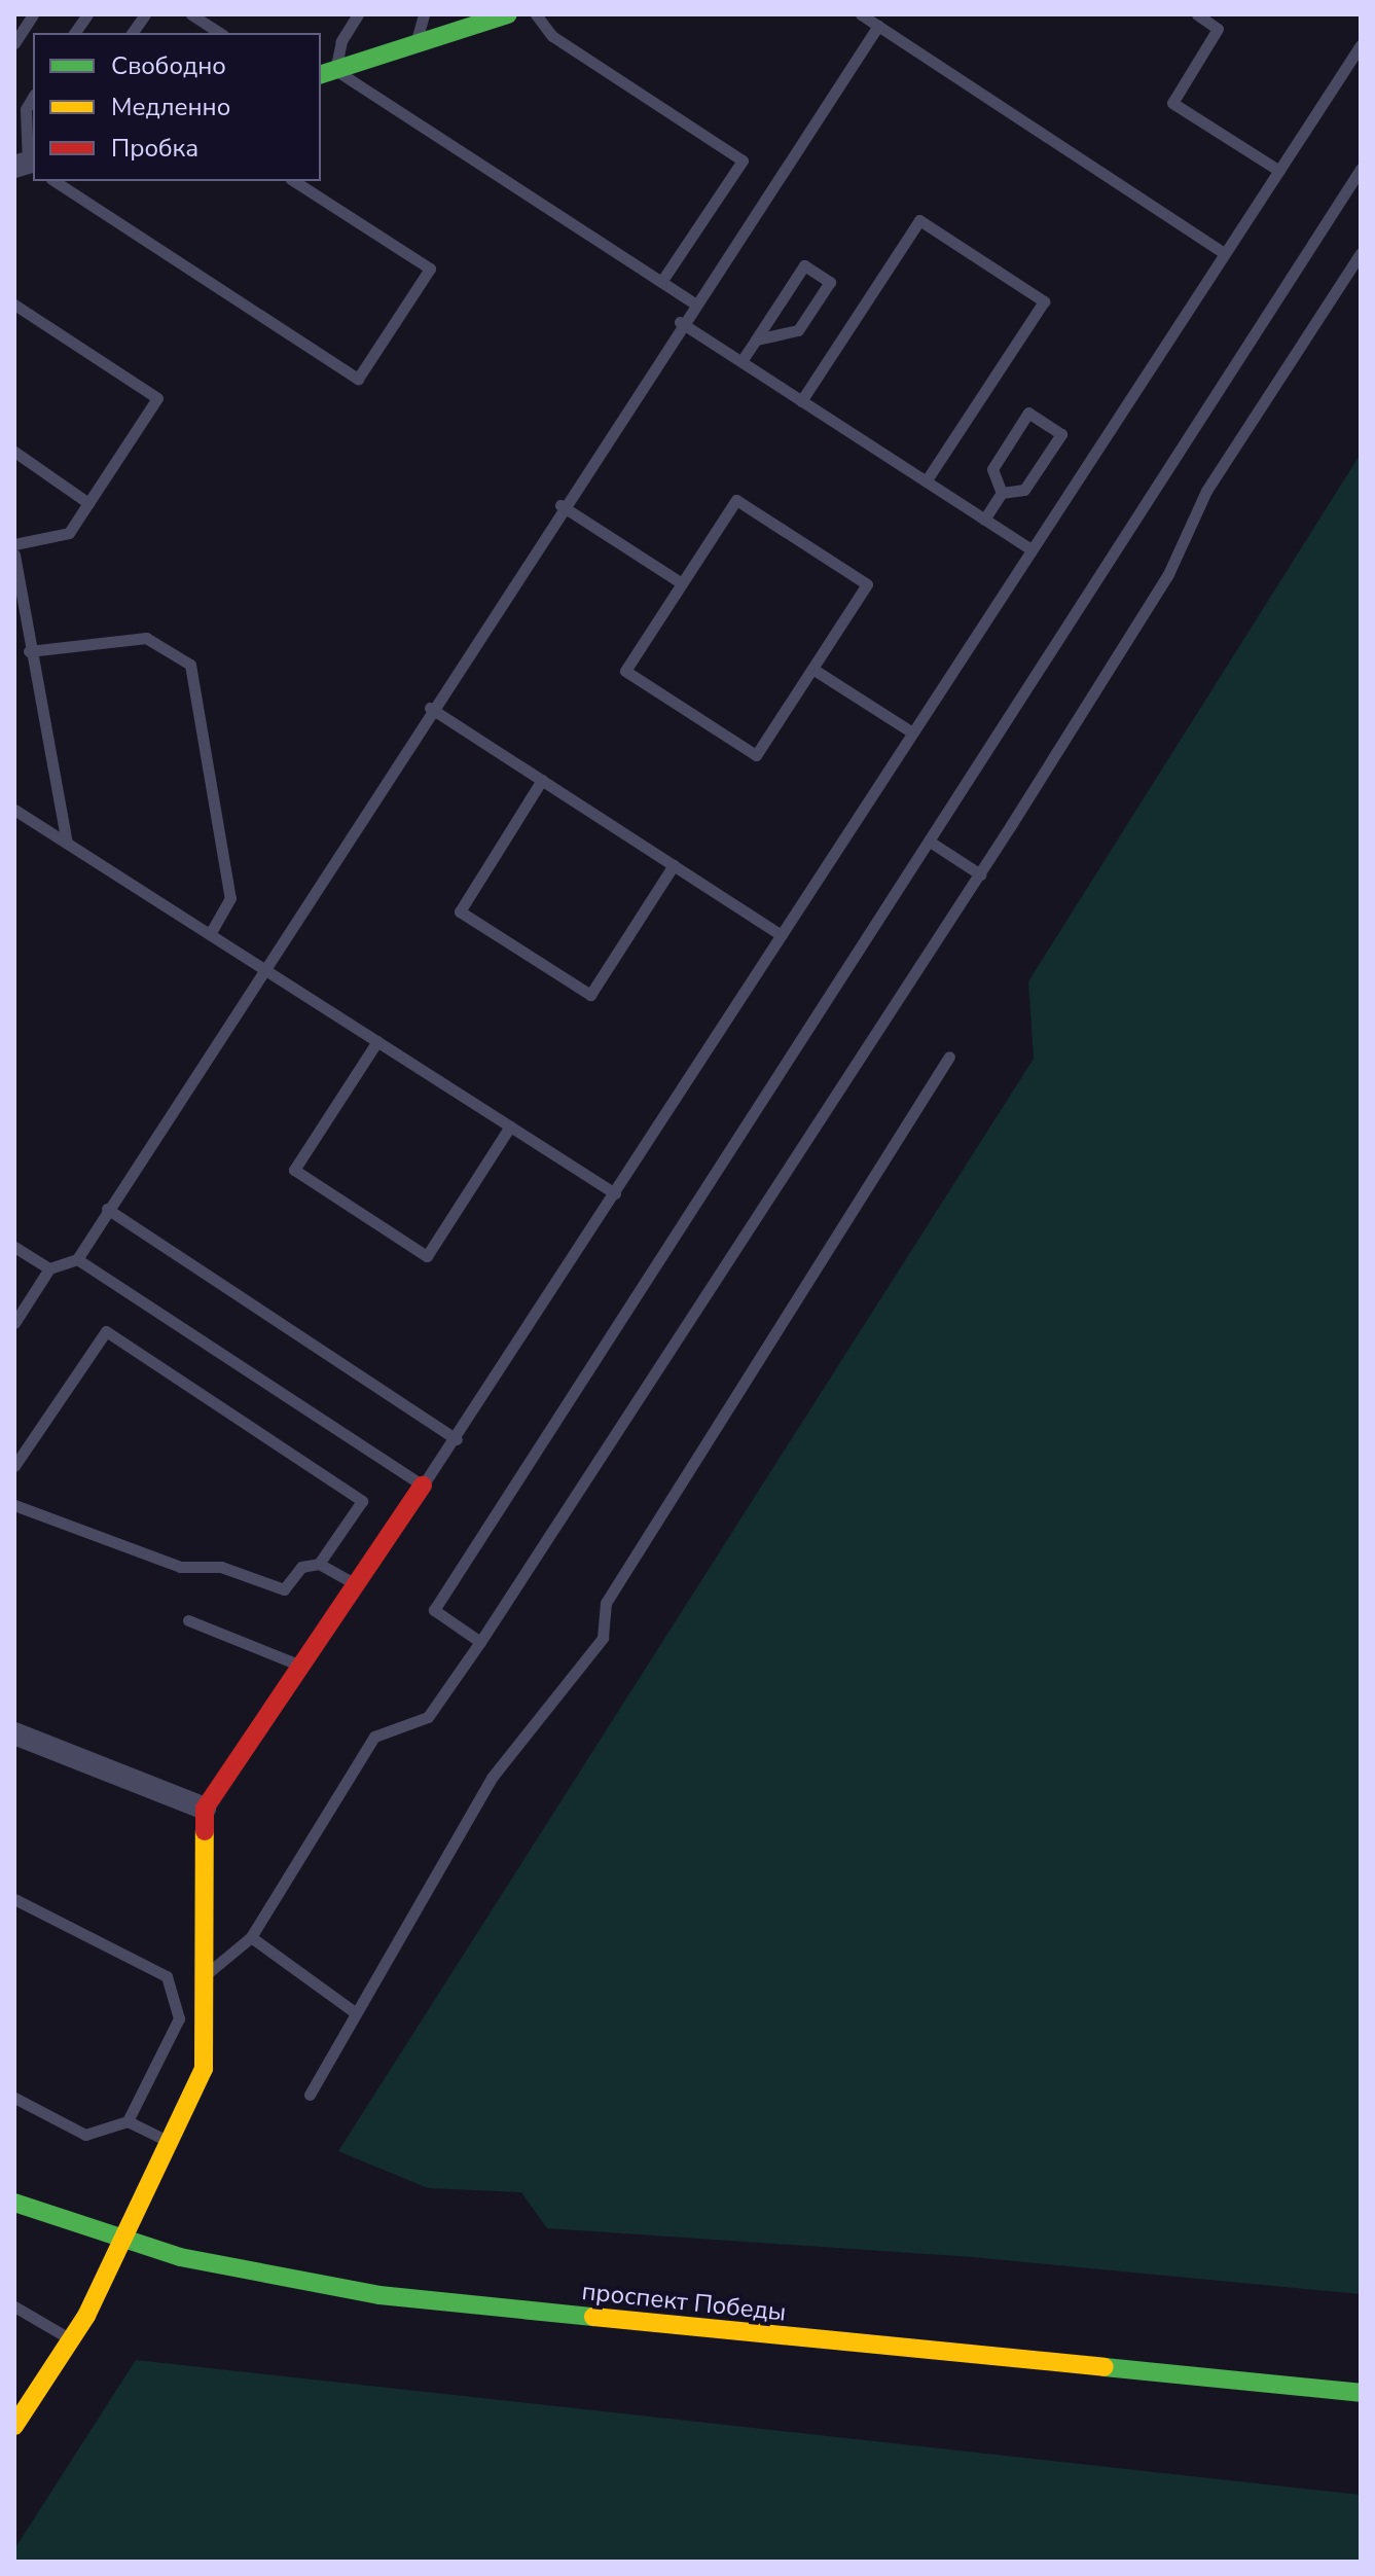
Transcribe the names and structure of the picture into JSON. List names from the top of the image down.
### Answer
{
  "streets": {
    "main road": ["проспект Победы"]
  },
  "legend": ["Свободно", "Медленно", "Пробка"]
}
